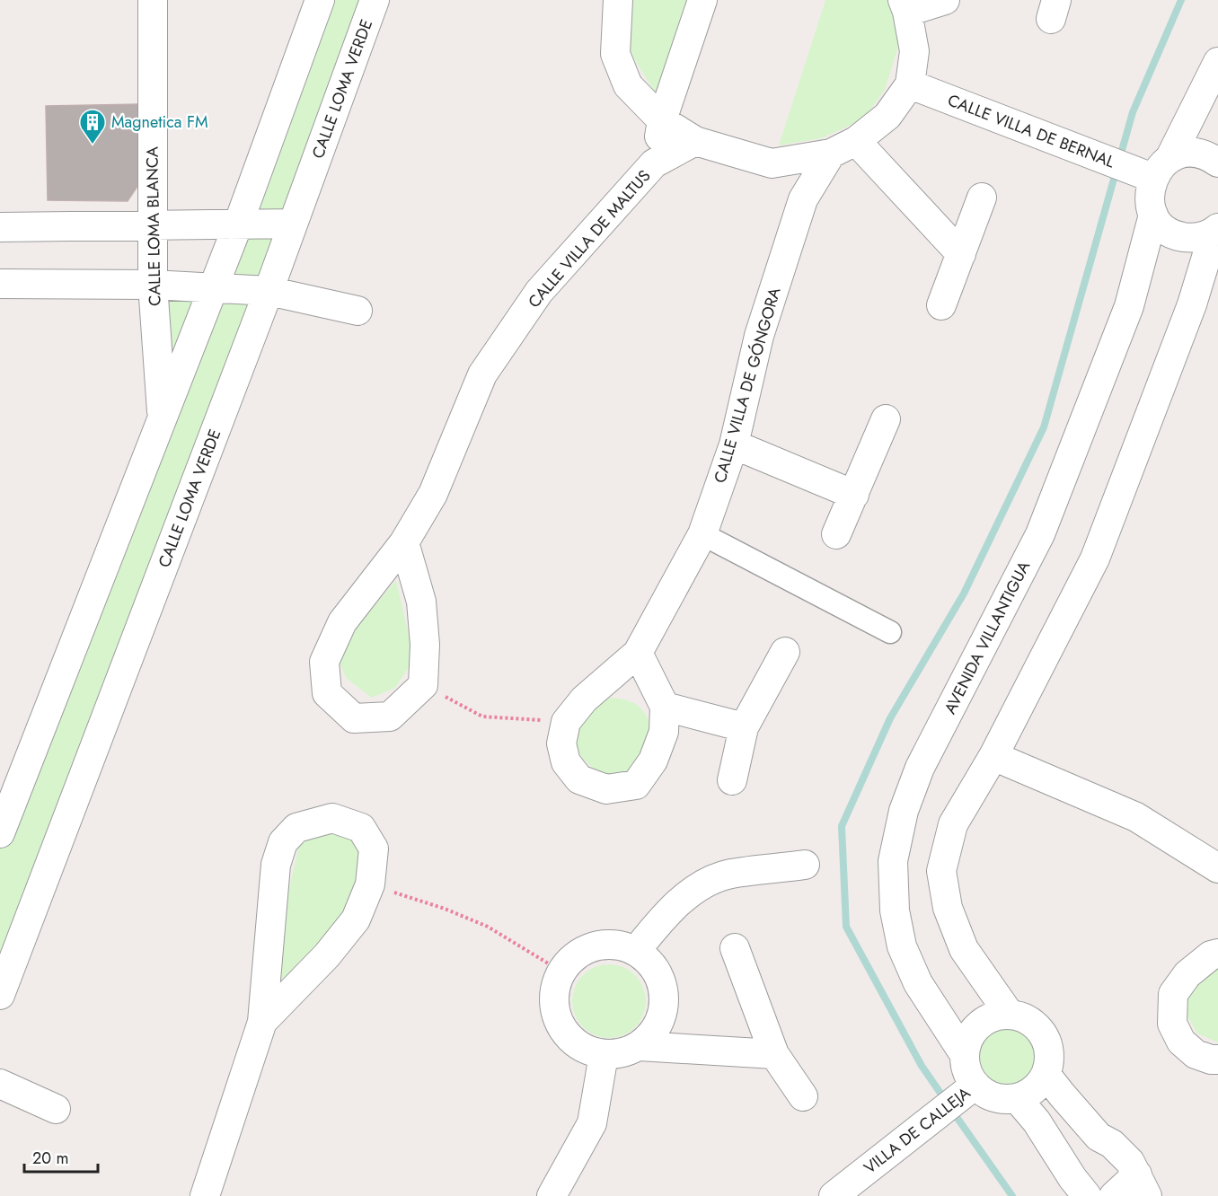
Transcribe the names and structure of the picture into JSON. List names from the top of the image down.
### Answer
{
  "streets": {
    "street": [
      "CALLE LOMA VERDE",
      "CALLE VILLA DE BERNAL",
      "CALLE LOMA BLANCA",
      "CALLE VILLA DE MALTUS",
      "CALLE VILLA DE GÓNGORA",
      "AVENIDA VILLANTIGUA",
      "VILLA DE CALLEJA"
    ]
  },
  "crossings": [
    ["AVENIDA VILLANTIGUA", "VILLA DE CALLEJA"]
  ],
  "places": {
    "building": ["Magnetica FM"]
  },
  "scale_bar": "20 m"
}
